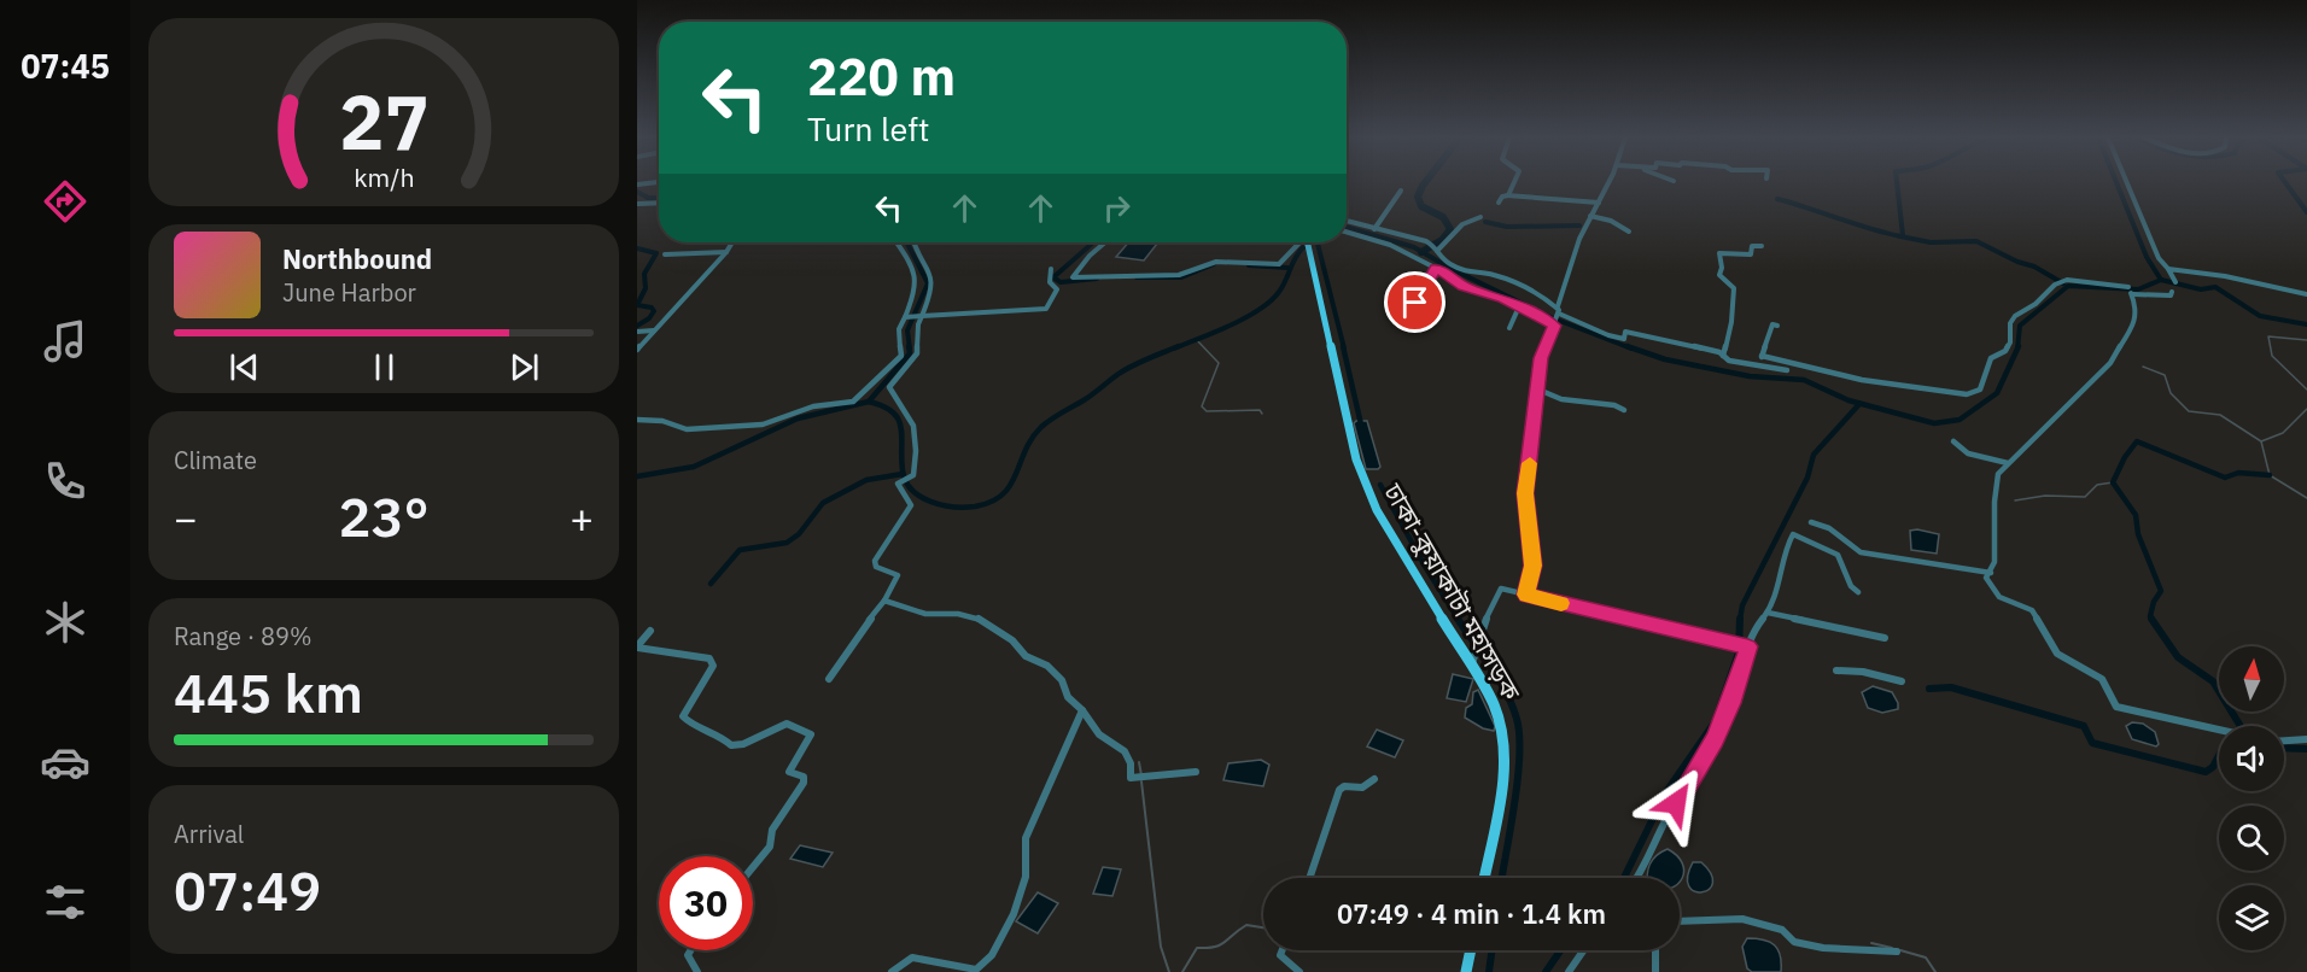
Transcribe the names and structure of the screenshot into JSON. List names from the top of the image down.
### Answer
{
  "streets": {
    "main road": ["ঢাকা-কুয়াকাটা মহাসড়ক"]
  },
  "north": "top",
  "page": {
    "tabs": "07:45",
    "turn": ["220 m", "Turn left"],
    "song": ["Northbound", "June Harbor"],
    "tile": [
      "Climate",
      ["Range · 89%", "445 km"],
      ["Arrival", "07:49"]
    ],
    "heat": ["−", "23°", "+"],
    "limit": "30",
    "trip": "07:49 · 4 min · 1.4 km",
    "gauge": ["27", "km/h"]
  }
}
